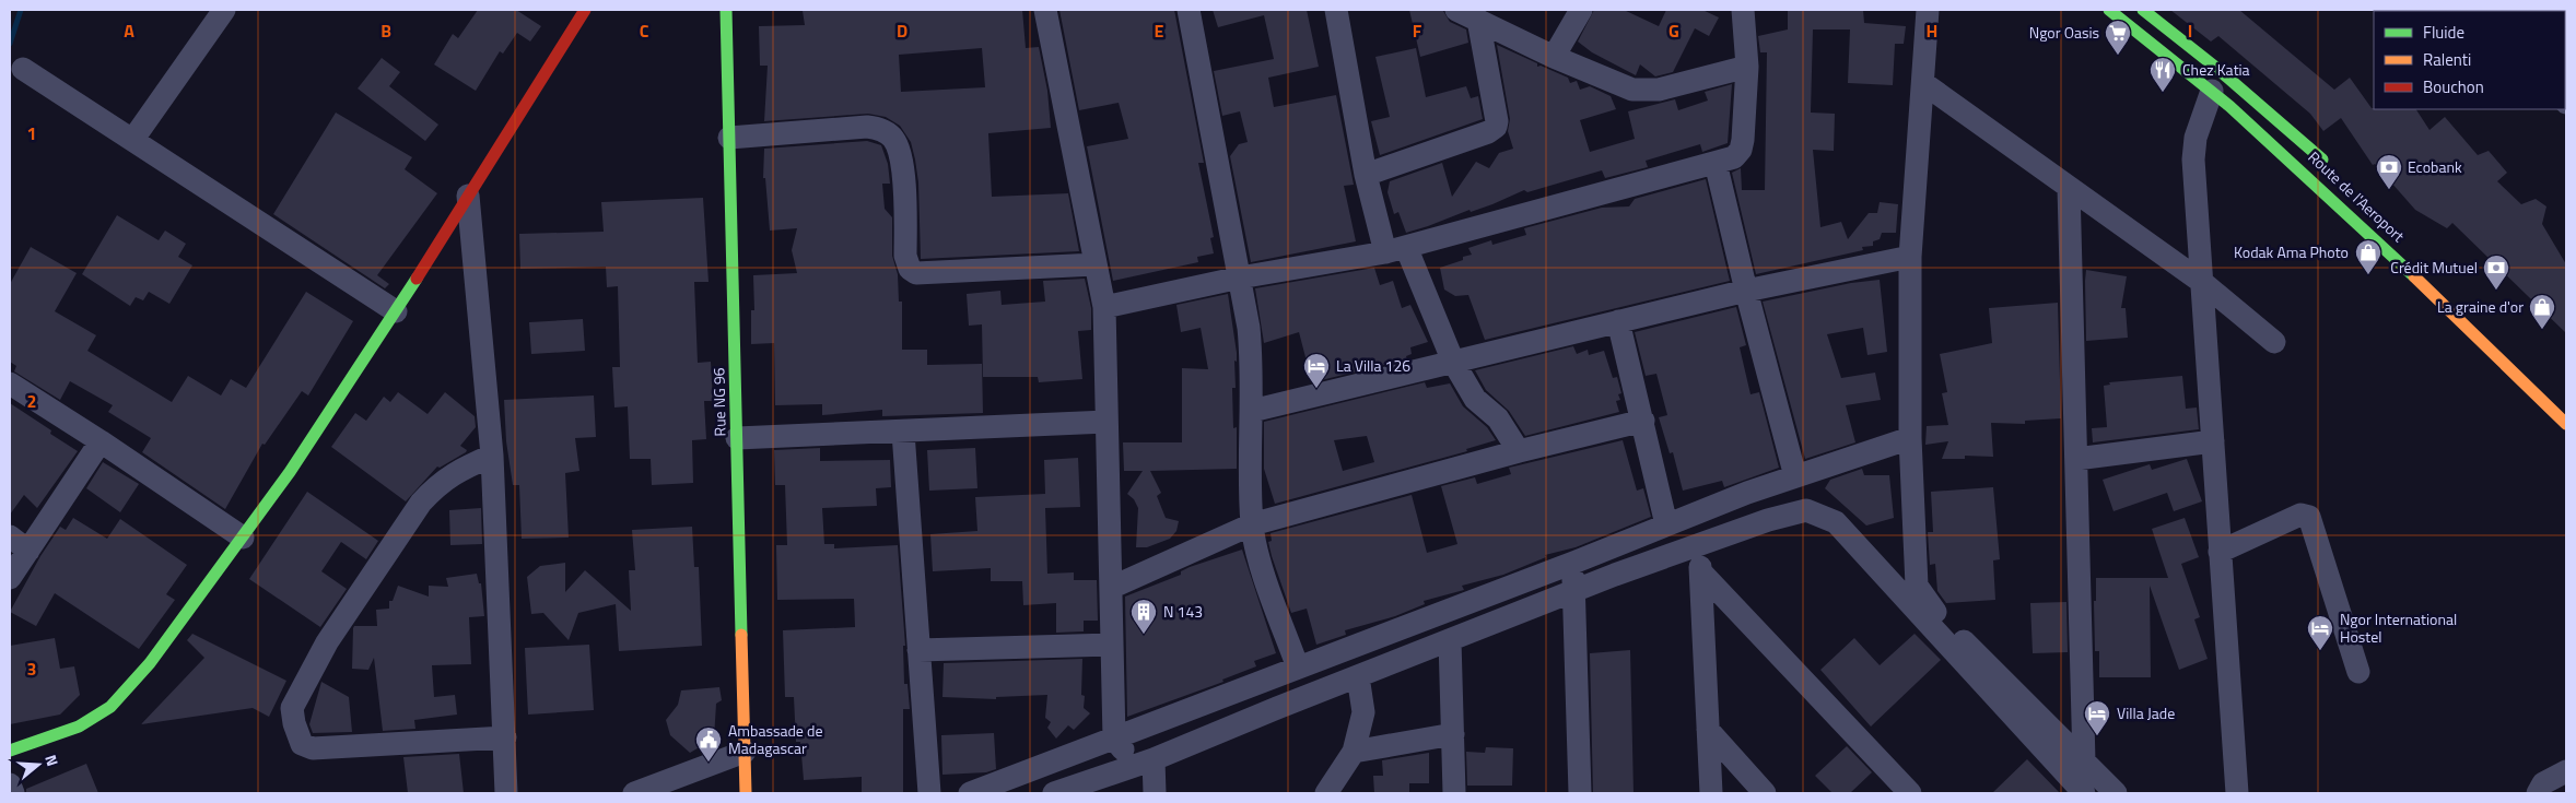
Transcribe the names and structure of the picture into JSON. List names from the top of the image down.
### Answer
{
  "streets": {
    "main road": ["Route de l'Aeroport", "Rue NG 96"]
  },
  "places": {
    "supermarket": ["Ngor Oasis"],
    "restaurant": ["Chez Katia"],
    "bank": ["Ecobank", "Crédit Mutuel"],
    "shop": ["Kodak Ama Photo", "La graine d'or"],
    "hotel": ["La Villa 126", "Ngor International Hostel", "Villa Jade"],
    "building": ["N 143"],
    "public building": ["Ambassade de Madagascar"]
  },
  "legend": ["Fluide", "Ralenti", "Bouchon"],
  "north": "right",
  "grid": {
    "columns": [
      "A",
      "B",
      "C",
      "D",
      "E",
      "F",
      "G",
      "H",
      "I"
    ],
    "rows": ["1", "2", "3"]
  }
}
